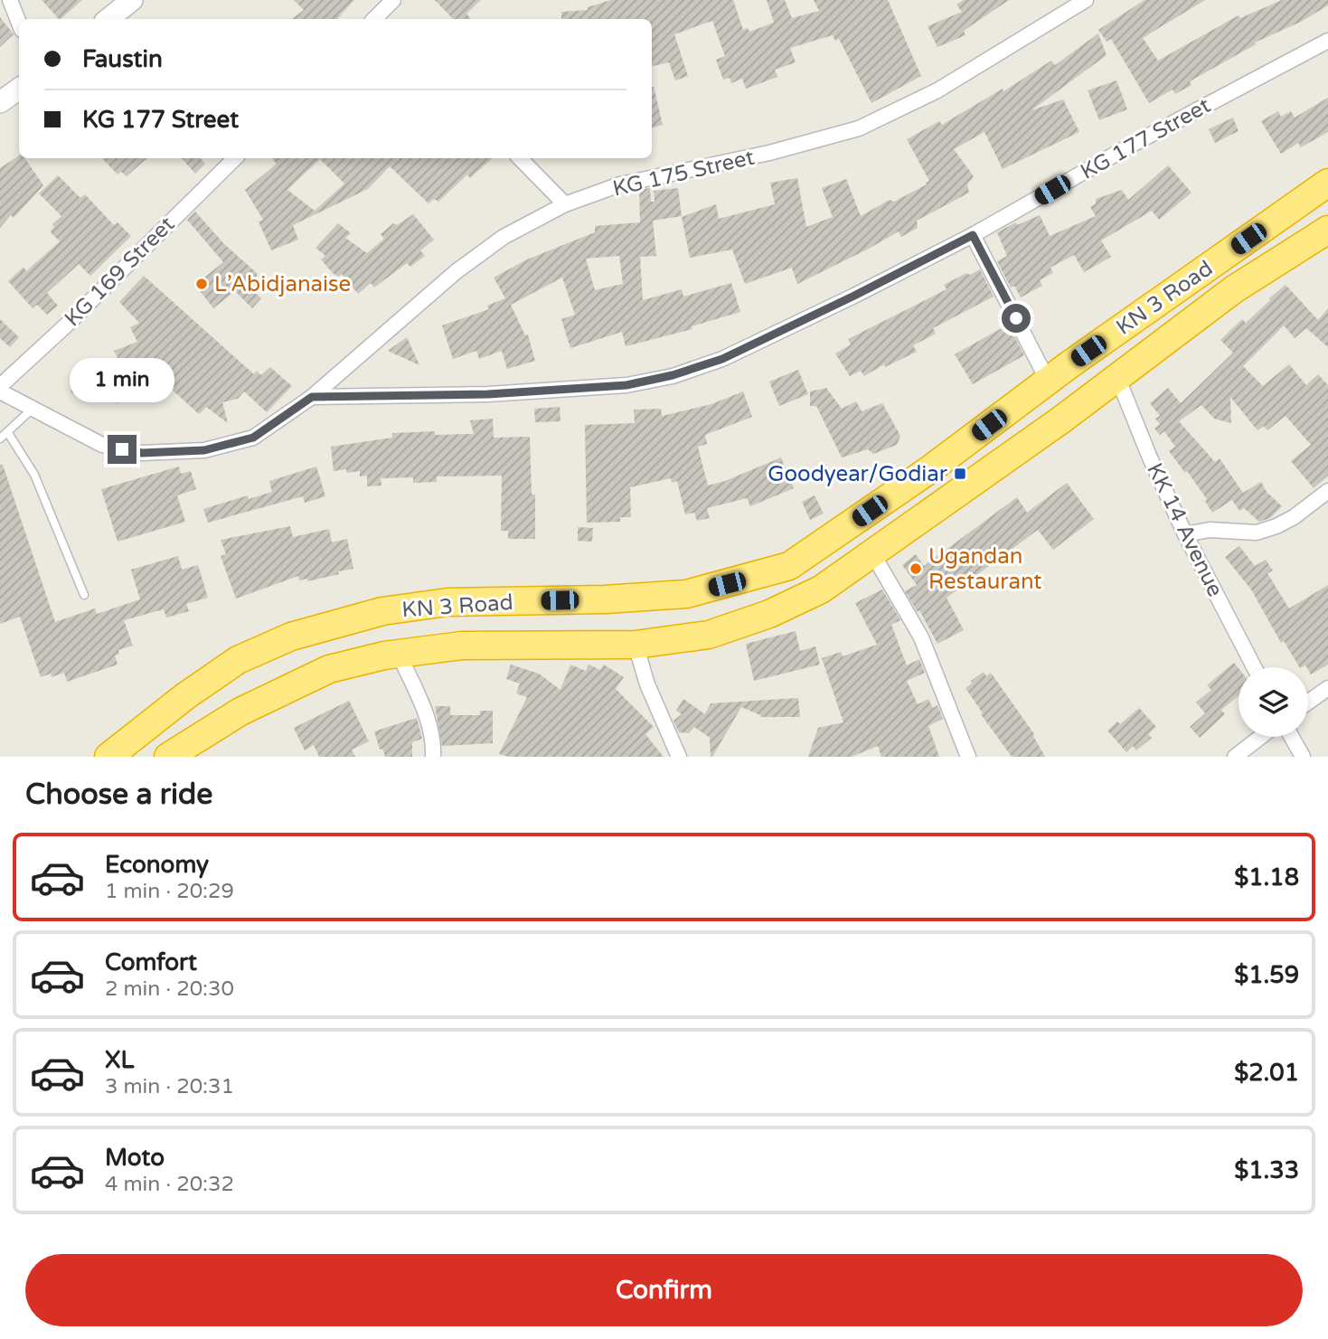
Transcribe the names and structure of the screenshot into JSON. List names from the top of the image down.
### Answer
{
  "streets": {
    "highway": ["KN 3 Road"],
    "street": [
      "KG 177 Street",
      "KG 175 Street",
      "KG 169 Street",
      "KK 14 Avenue"
    ]
  },
  "crossings": [
    ["KG 177 Street", "KG 175 Street"],
    ["KN 3 Road", "KK 14 Avenue"]
  ],
  "places": {
    "other": ["L’Abidjanaise", "Ugandan Restaurant"],
    "transit": ["Goodyear/Godiar"]
  },
  "page": {
    "banner": ["Faustin", "KG 177 Street"],
    "bubble": "1 min",
    "heading": "Choose a ride",
    "list": [
      {
        "name": "Economy",
        "note": "1 min · 20:29",
        "value": "$1.18"
      },
      {
        "name": "Comfort",
        "note": "2 min · 20:30",
        "value": "$1.59"
      },
      {
        "name": "XL",
        "note": "3 min · 20:31",
        "value": "$2.01"
      },
      {
        "name": "Moto",
        "note": "4 min · 20:32",
        "value": "$1.33"
      }
    ],
    "buttons": "Confirm"
  }
}
